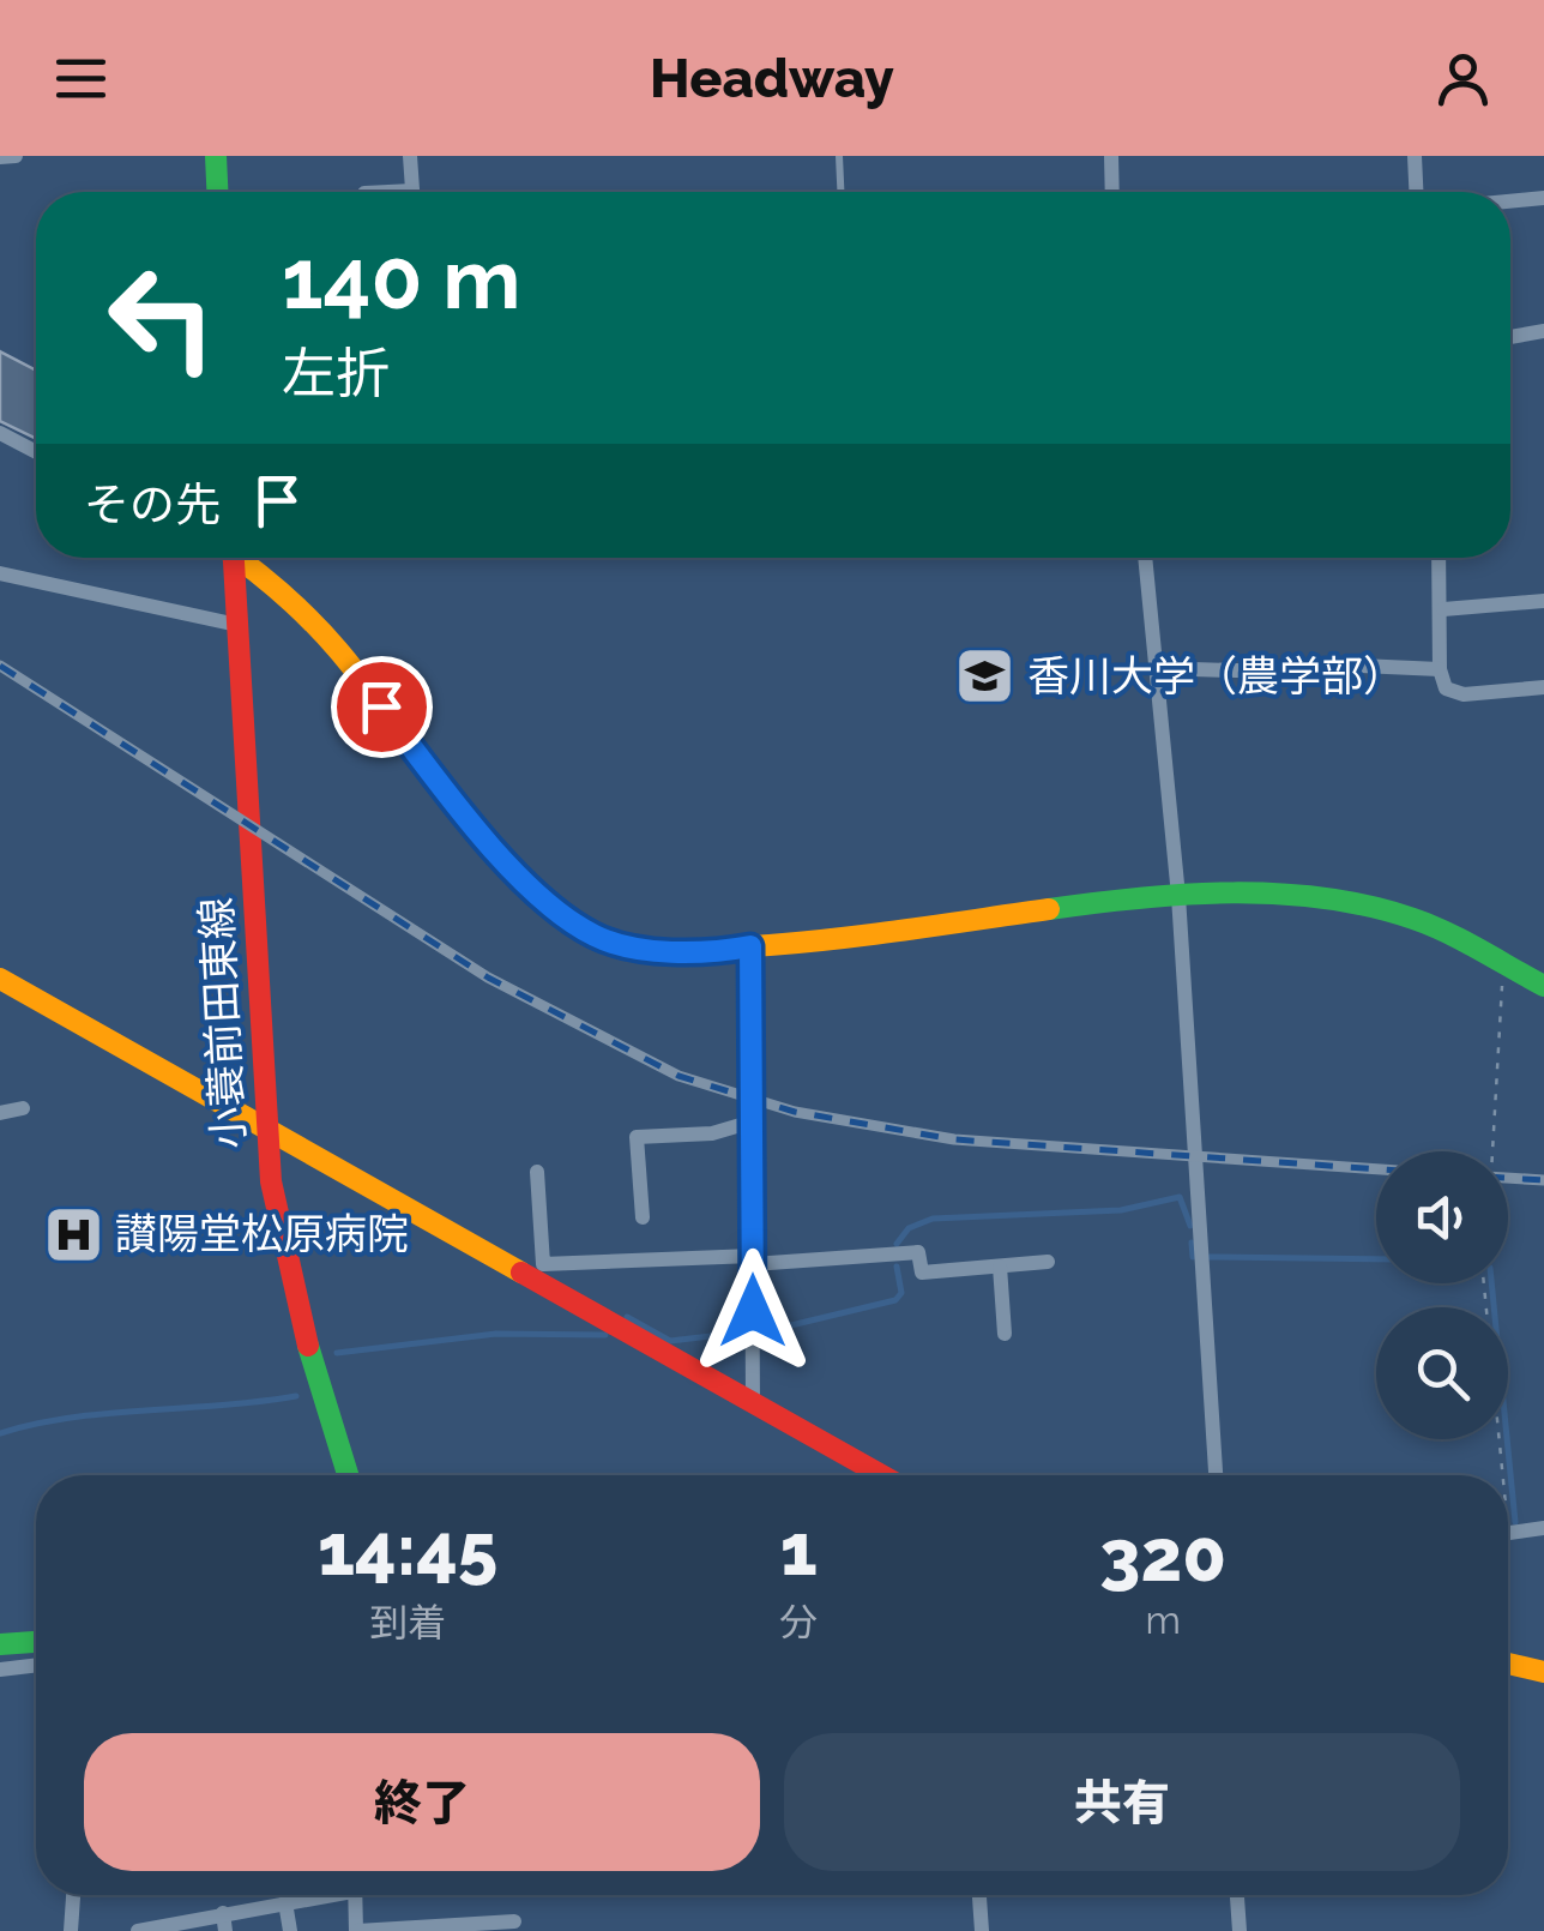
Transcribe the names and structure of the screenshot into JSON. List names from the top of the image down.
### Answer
{
  "streets": {
    "street": ["小蓑前田東線"]
  },
  "places": {
    "school or university": ["香川大学（農学部）"],
    "hospital": ["讃陽堂松原病院"]
  },
  "page": {
    "header": "Headway",
    "turn": ["140 m", "左折"],
    "then": "その先",
    "eta": [
      "14:45",
      "到着",
      "1",
      "分",
      "320",
      "m"
    ],
    "buttons": ["終了", "共有"]
  }
}
